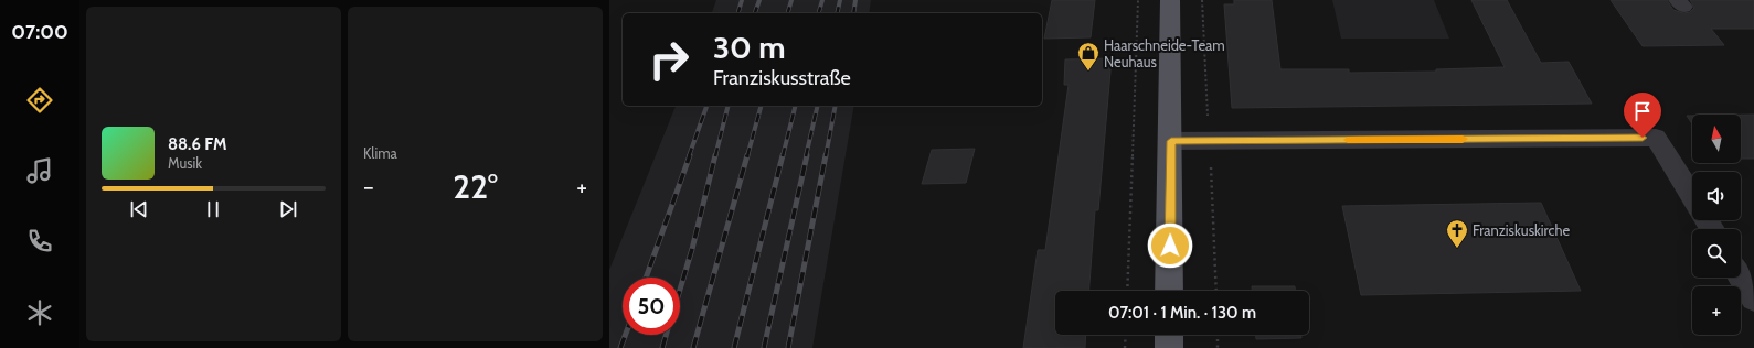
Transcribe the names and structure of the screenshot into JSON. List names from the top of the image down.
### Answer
{
  "places": {
    "shop": ["Haarschneide-Team Neuhaus"],
    "church": ["Franziskuskirche"]
  },
  "north": "top",
  "page": {
    "tabs": "07:00",
    "tile": "Klima",
    "turn": ["30 m", "Franziskusstraße"],
    "map_buttons": "+",
    "song": ["88.6 FM", "Musik"],
    "heat": ["−", "22°", "+"],
    "limit": "50",
    "trip": "07:01 · 1 Min. · 130 m"
  }
}
